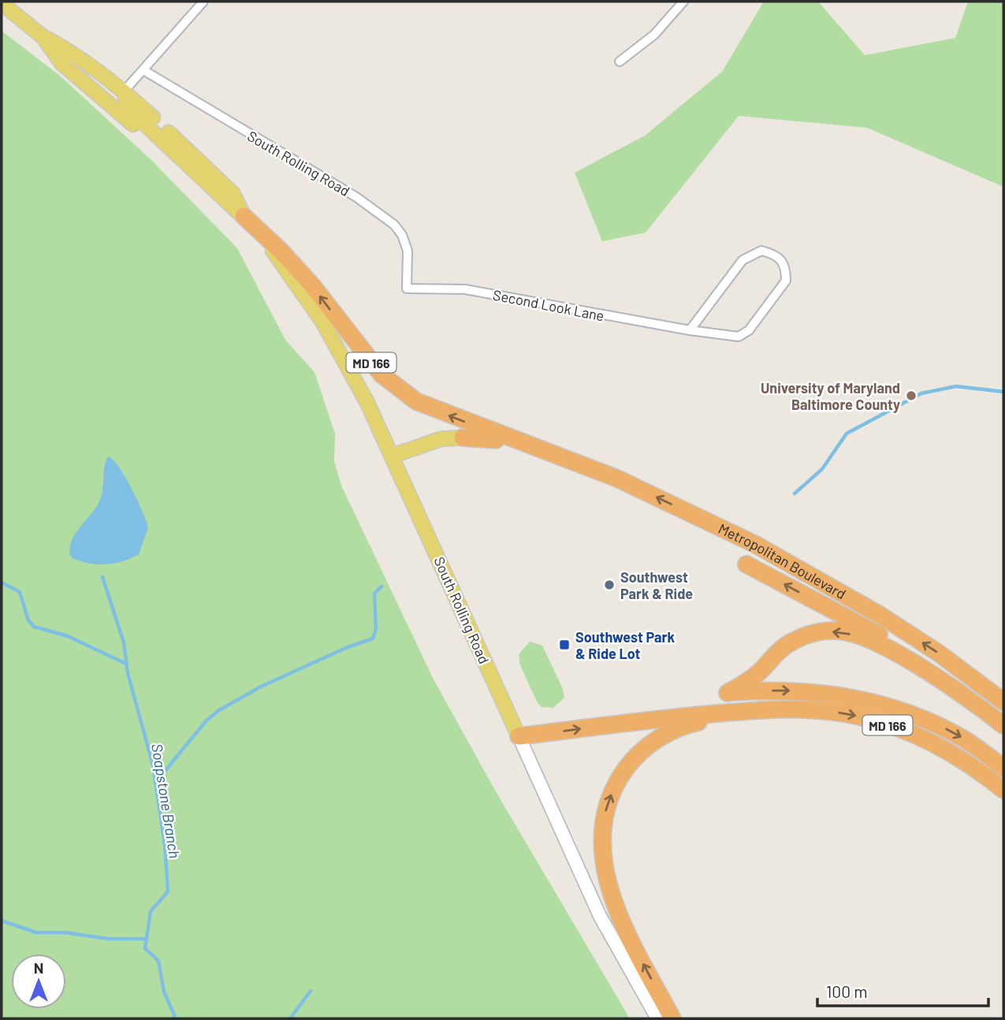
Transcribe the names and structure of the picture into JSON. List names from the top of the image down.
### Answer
{
  "streets": {
    "highway": ["MD 166", "Metropolitan Boulevard"],
    "main road": ["South Rolling Road"],
    "street": ["Second Look Lane"]
  },
  "crossings": [
    ["South Rolling Road", "Second Look Lane"],
    ["South Rolling Road", "MD 166"],
    ["MD 166", "Metropolitan Boulevard"]
  ],
  "water": ["Soapstone Branch"],
  "places": {
    "other": ["University of Maryland Baltimore County", "Southwest Park & Ride"],
    "transit": ["Southwest Park & Ride Lot"]
  },
  "scale_bar": "100 m",
  "north": "top"
}
